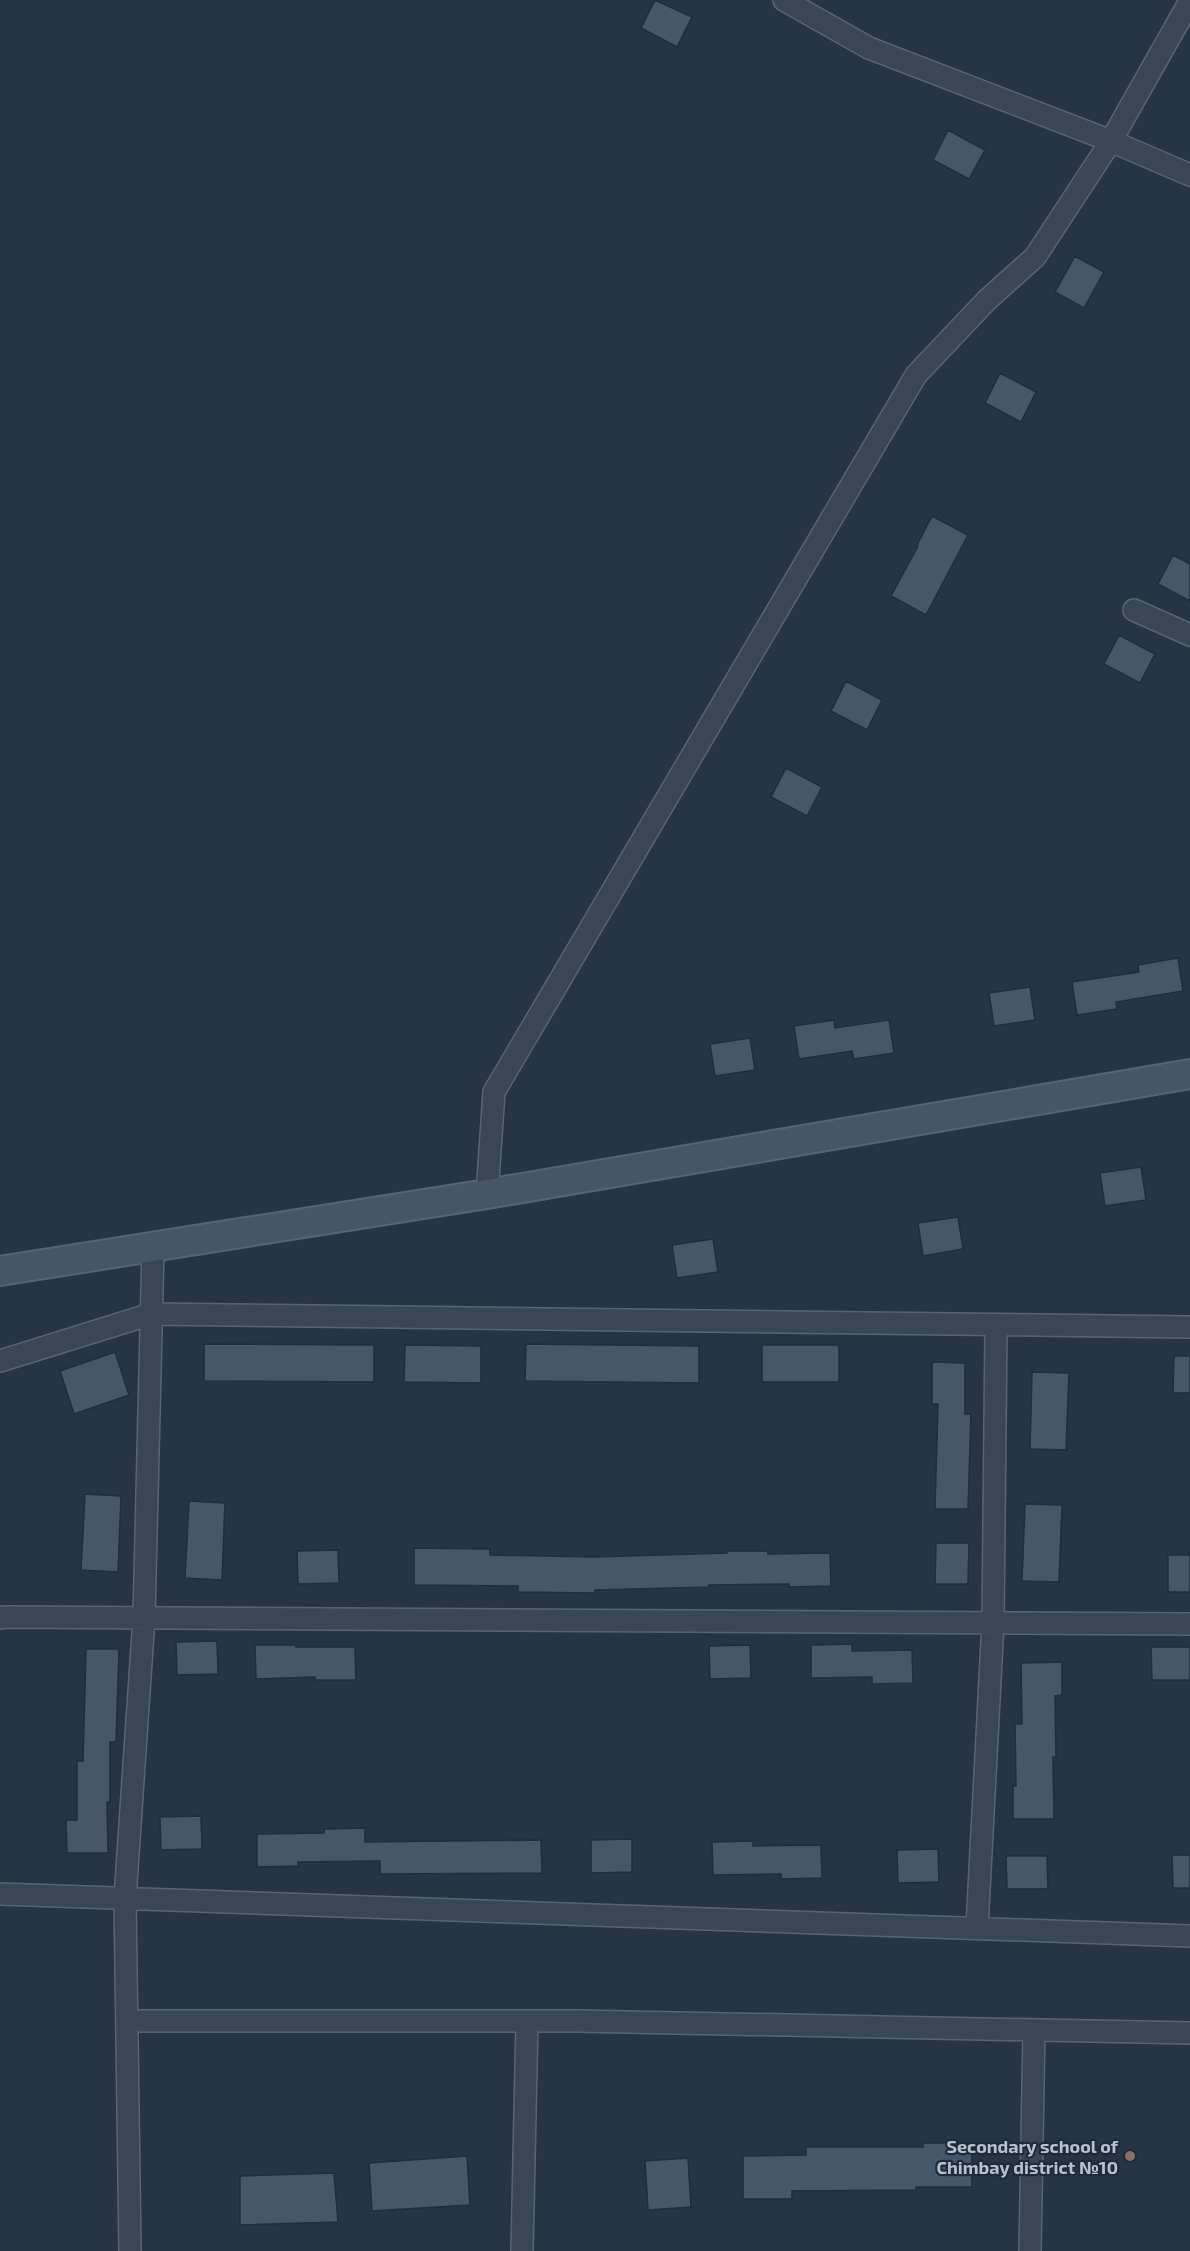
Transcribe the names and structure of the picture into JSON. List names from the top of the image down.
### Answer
{
  "places": ["Secondary school of Chimbay district №10"]
}
